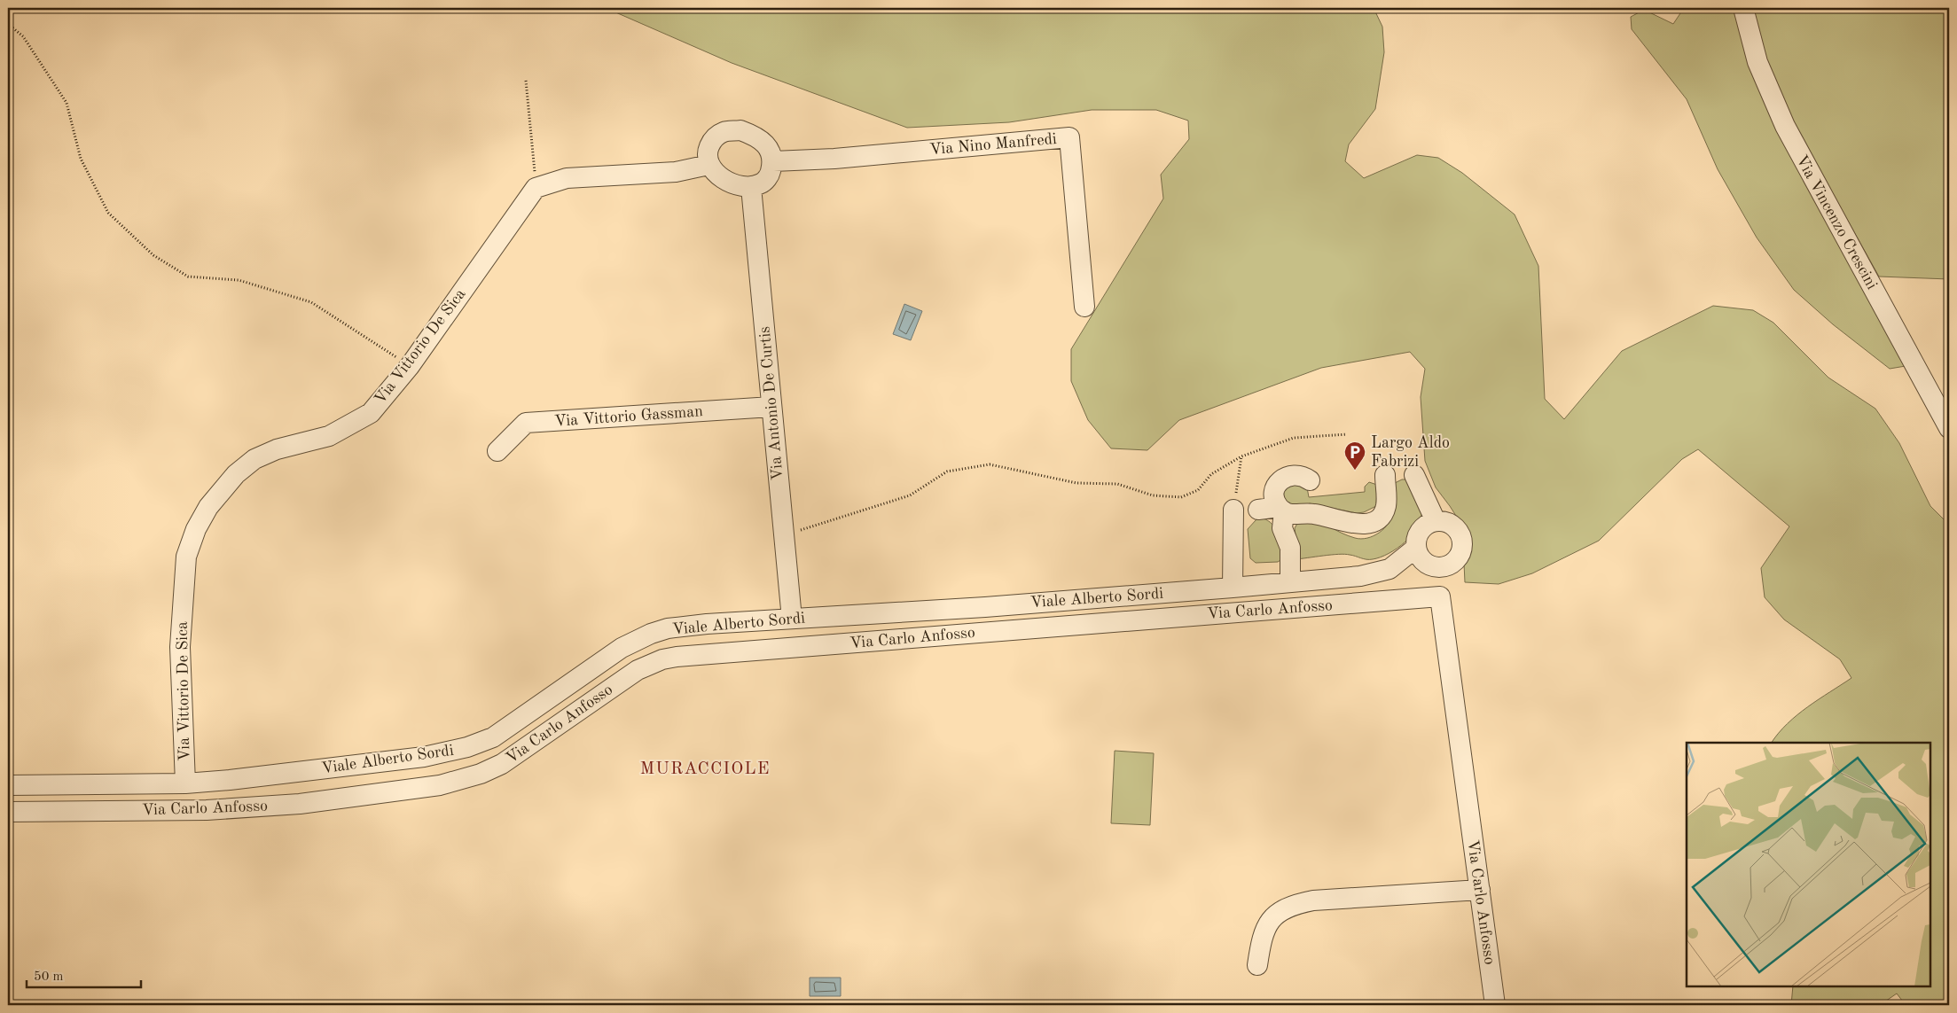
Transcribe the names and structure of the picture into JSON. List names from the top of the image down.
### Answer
{
  "streets": {
    "street": [
      "Via Nino Manfredi",
      "Via Vincenzo Crescini",
      "Via Vittorio De Sica",
      "Via Antonio De Curtis",
      "Via Vittorio Gassman",
      "Viale Alberto Sordi",
      "Via Carlo Anfosso"
    ]
  },
  "crossings": [
    ["Via Nino Manfredi", "Via Antonio De Curtis"],
    ["Via Vittorio De Sica", "Viale Alberto Sordi"],
    ["Via Antonio De Curtis", "Via Vittorio Gassman"],
    ["Via Antonio De Curtis", "Viale Alberto Sordi"]
  ],
  "districts": ["MURACCIOLE"],
  "places": {
    "parking": ["Largo Aldo Fabrizi"]
  },
  "scale_bar": "50 m"
}
